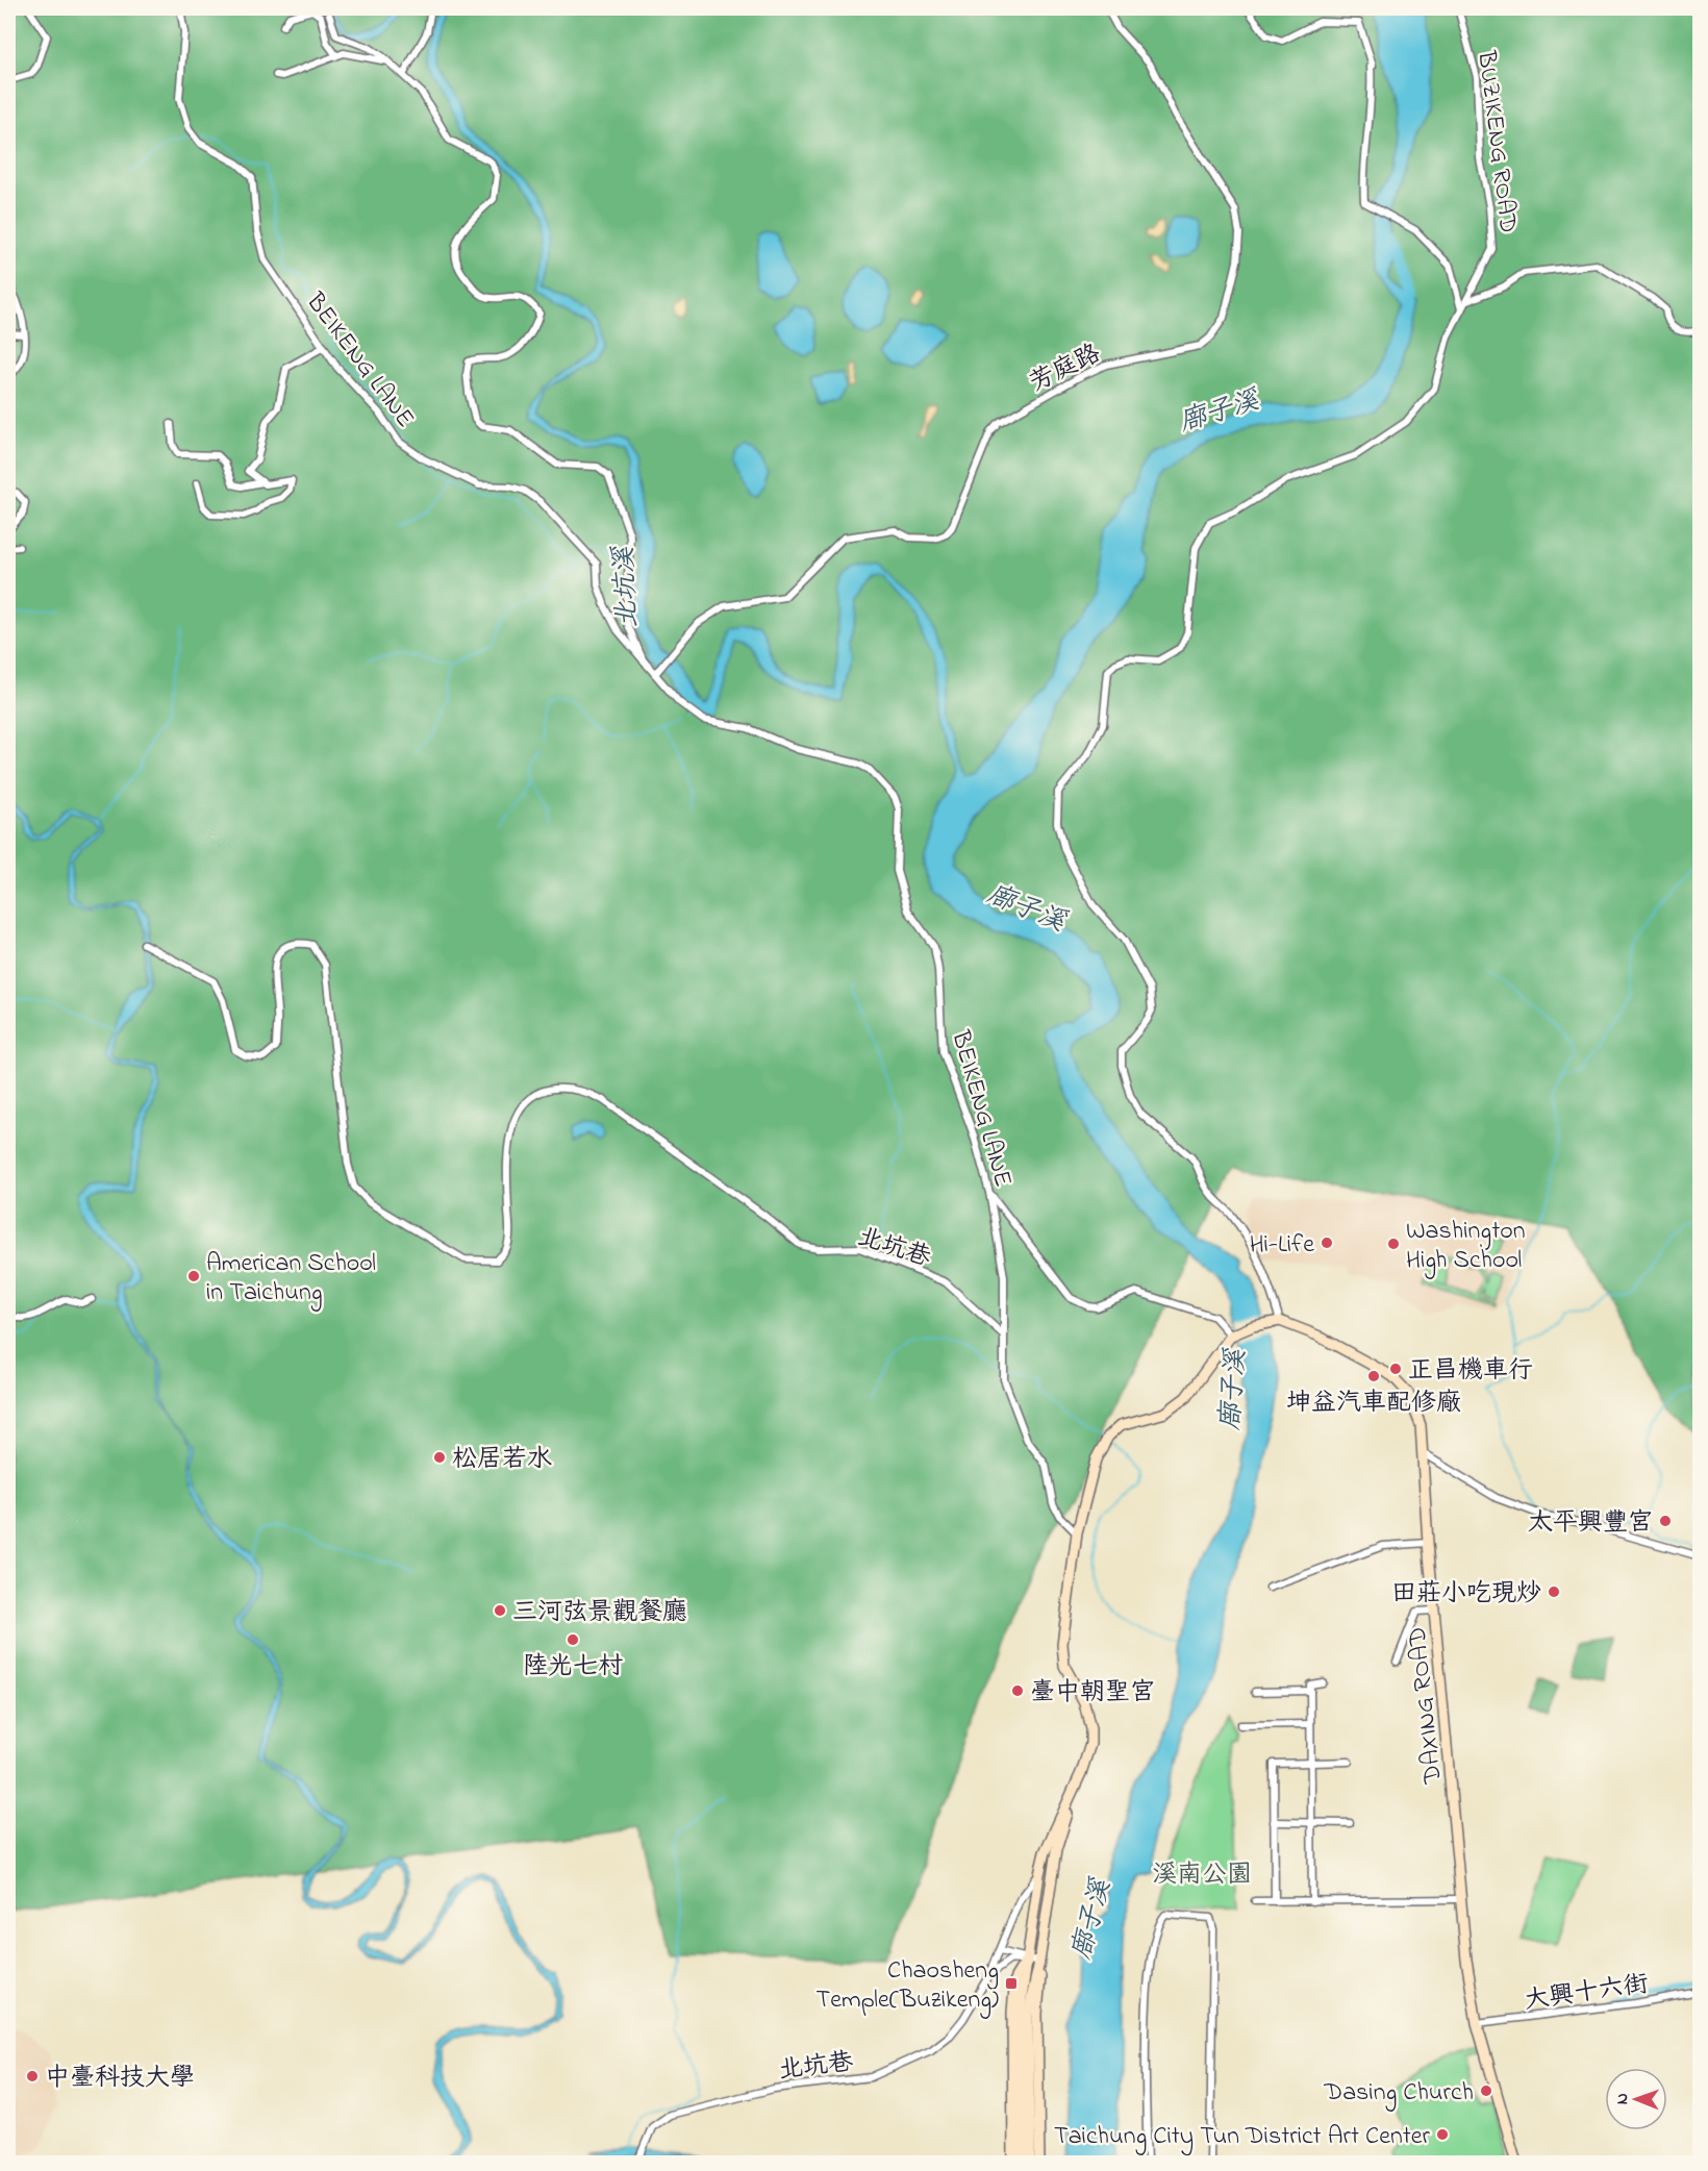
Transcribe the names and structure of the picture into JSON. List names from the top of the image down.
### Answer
{
  "streets": {
    "main road": ["DAXING ROAD"],
    "street": [
      "BUZIKENG ROAD",
      "BEIKENG LANE",
      "芳庭路",
      "北坑巷",
      "大興十六街"
    ]
  },
  "crossings": [
    ["BUZIKENG ROAD", "DAXING ROAD"],
    ["BEIKENG LANE", "芳庭路"],
    ["BEIKENG LANE", "北坑巷"],
    ["DAXING ROAD", "大興十六街"]
  ],
  "water": ["廍子溪", "北坑溪"],
  "parks": ["溪南公園"],
  "places": {
    "other": [
      "Hi-Life",
      "Washington High School",
      "American School in Taichung",
      "正昌機車行",
      "坤益汽車配修廠",
      "松居若水",
      "太平興豐宮",
      "田莊小吃現炒",
      "三河弦景觀餐廳",
      "陸光七村",
      "臺中朝聖宮",
      "中臺科技大學",
      "Dasing Church",
      "Taichung City Tun District Art Center"
    ],
    "transit": ["Chaosheng Temple(Buzikeng)"]
  },
  "north": "left"
}
